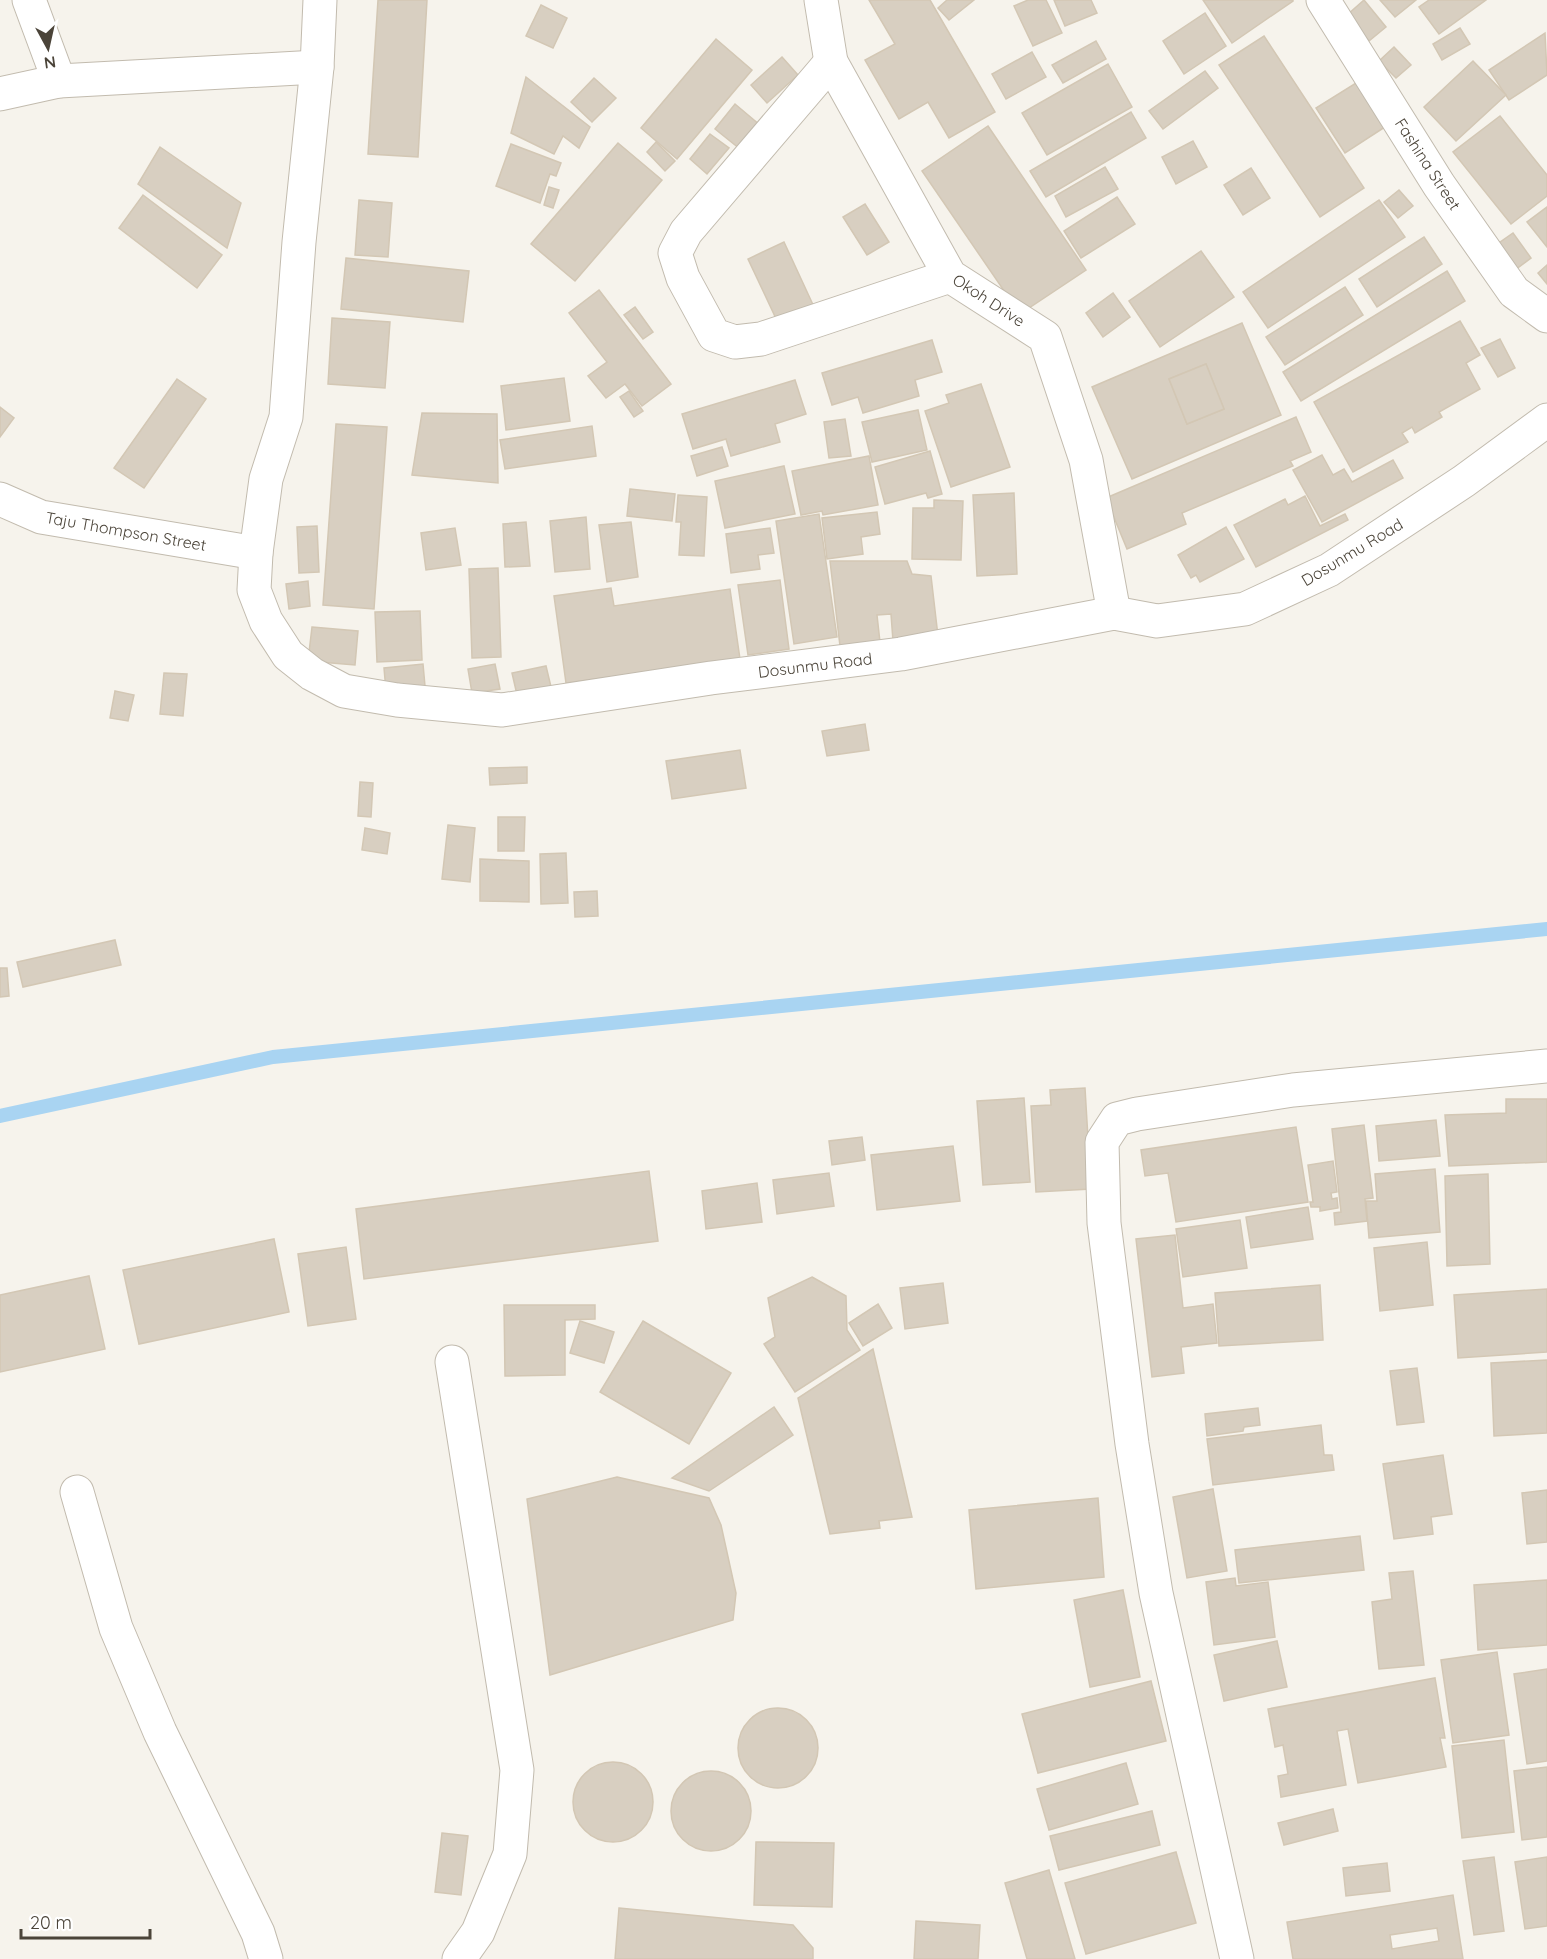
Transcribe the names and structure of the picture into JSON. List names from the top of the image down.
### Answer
{
  "streets": {
    "street": [
      "Fashina Street",
      "Okoh Drive",
      "Taju Thompson Street",
      "Dosunmu Road"
    ]
  },
  "crossings": [
    ["Okoh Drive", "Dosunmu Road"],
    ["Taju Thompson Street", "Dosunmu Road"]
  ],
  "scale_bar": "20 m",
  "north": "bottom"
}
